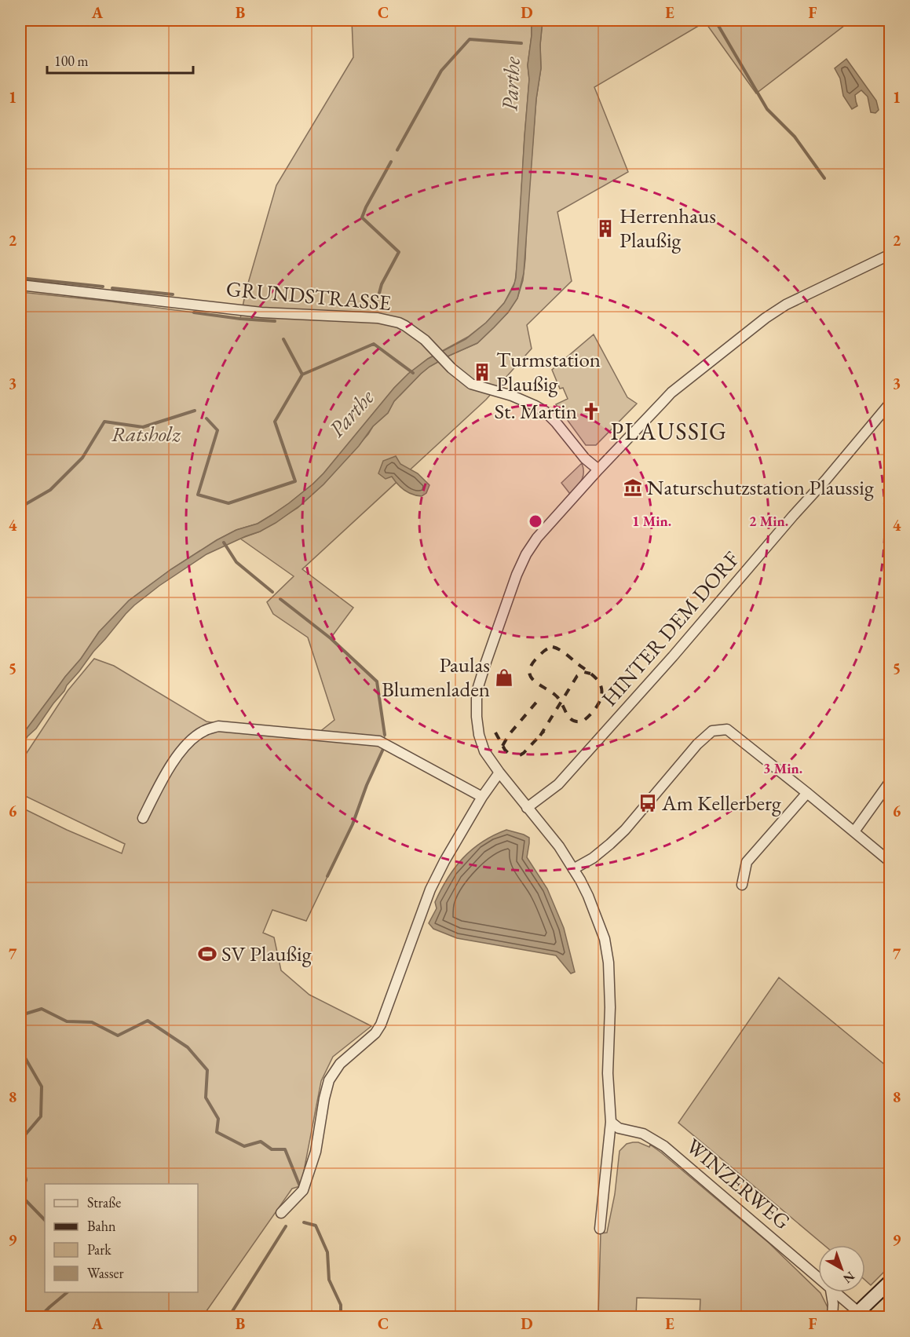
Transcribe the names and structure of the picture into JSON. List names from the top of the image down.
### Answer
{
  "streets": {
    "street": ["GRUNDSTRASSE", "HINTER DEM DORF", "WINZERWEG"]
  },
  "districts": ["PLAUSSIG"],
  "water": ["Parthe"],
  "parks": ["Ratsholz"],
  "places": {
    "building": ["Herrenhaus Plaußig", "Turmstation Plaußig"],
    "church": ["St. Martin"],
    "museum": ["Naturschutzstation Plaussig"],
    "shop": ["Paulas Blumenladen"],
    "bus stop": ["Am Kellerberg"],
    "sports": ["SV Plaußig"]
  },
  "legend": [
    "Straße",
    "Bahn",
    "Park",
    "Wasser"
  ],
  "scale_bar": "100 m",
  "north": "bottom right",
  "grid": {
    "columns": [
      "A",
      "B",
      "C",
      "D",
      "E",
      "F"
    ],
    "rows": [
      "1",
      "2",
      "3",
      "4",
      "5",
      "6",
      "7",
      "8",
      "9"
    ]
  },
  "rings": ["1 Min.", "2 Min.", "3 Min."]
}
